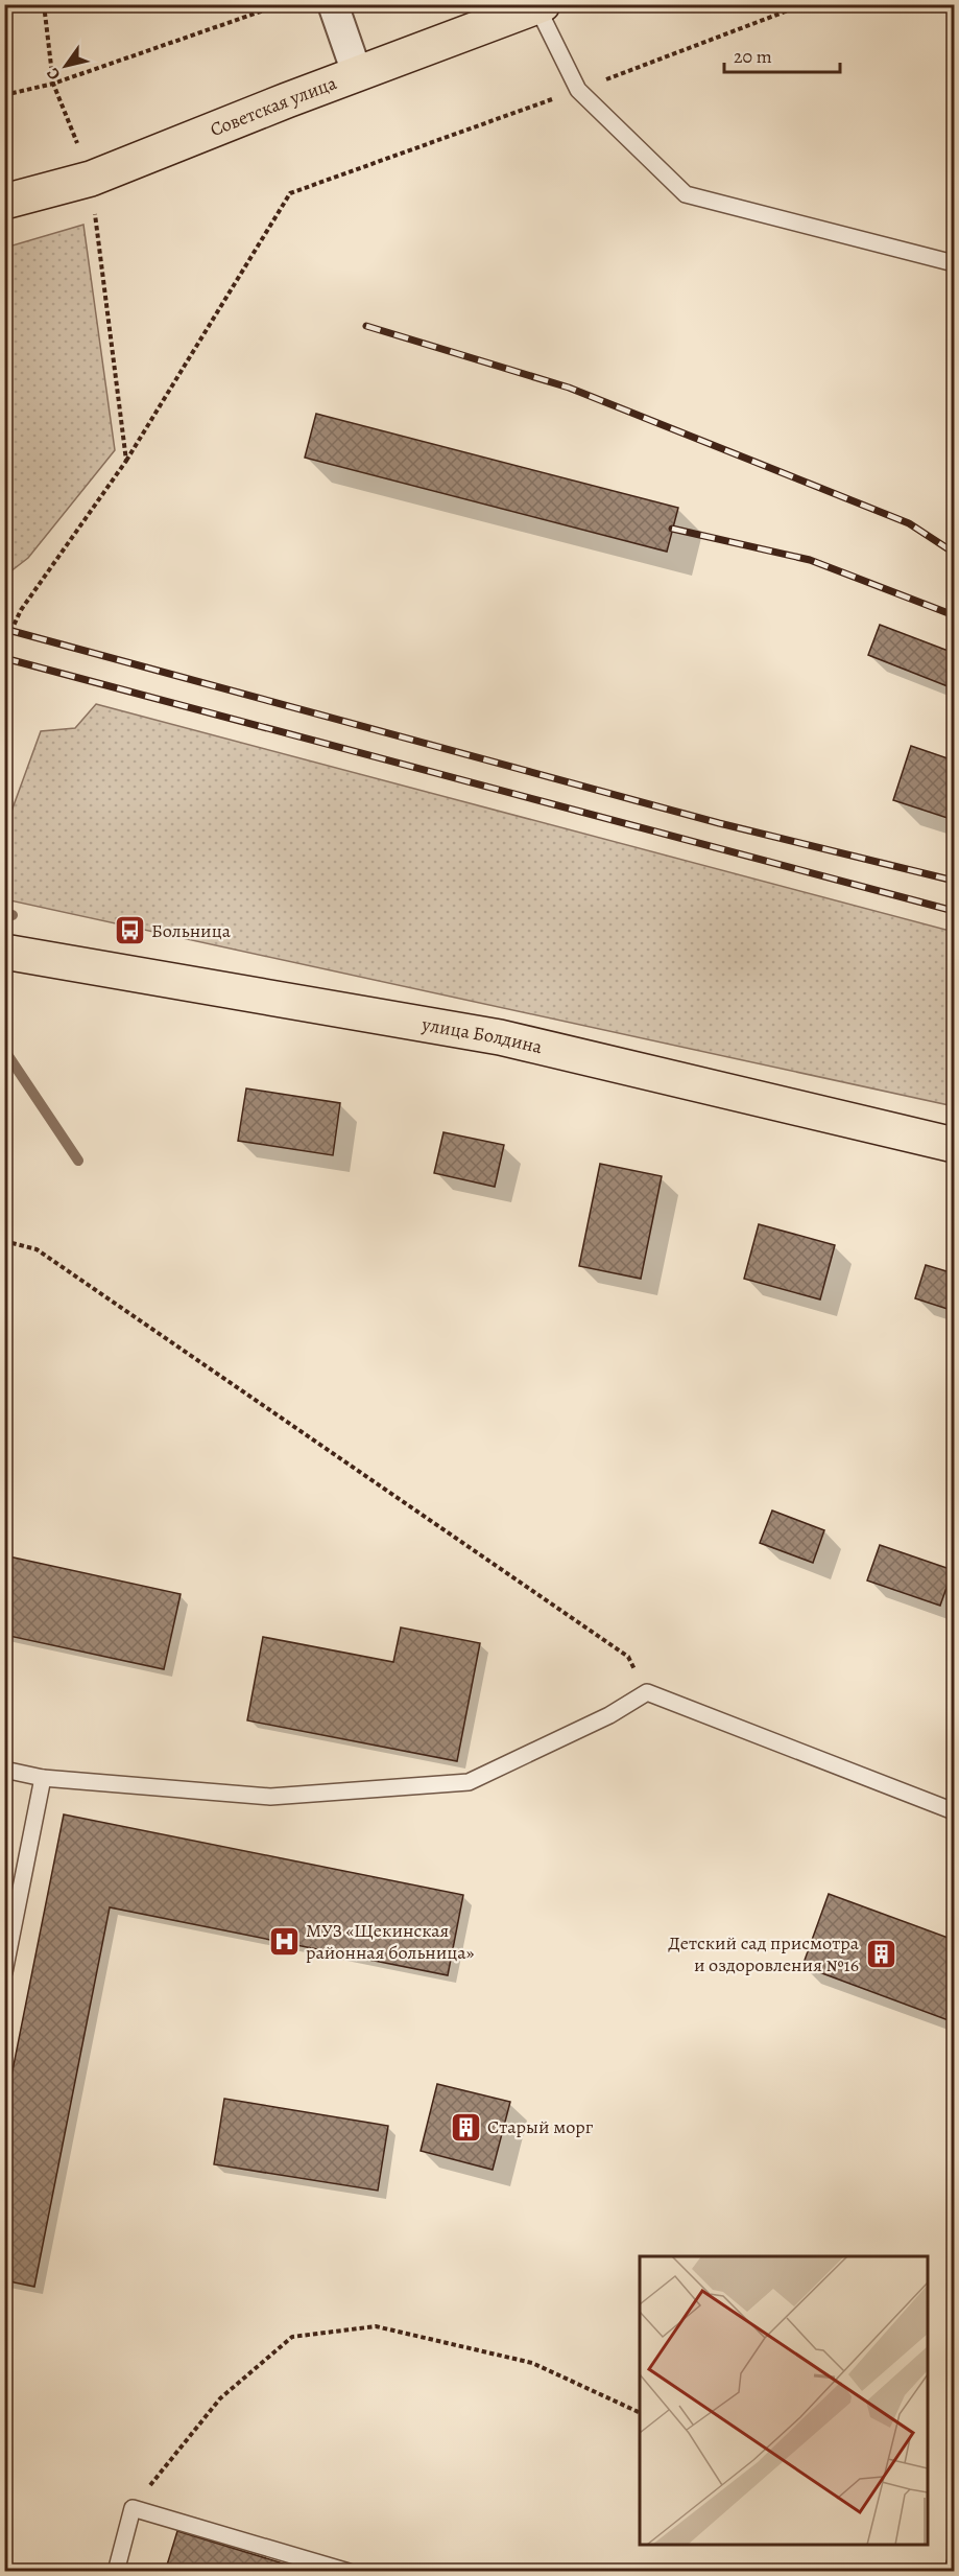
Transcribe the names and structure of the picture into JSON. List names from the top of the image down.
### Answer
{
  "streets": {
    "main road": ["Советская улица", "улица Болдина"]
  },
  "places": {
    "bus stop": ["Больница"],
    "hospital": ["МУЗ «Щекинская районная больница»"],
    "building": ["Детский сад присмотра и оздоровления №16", "Старый морг"]
  },
  "scale_bar": "20 m",
  "north": "bottom left"
}
